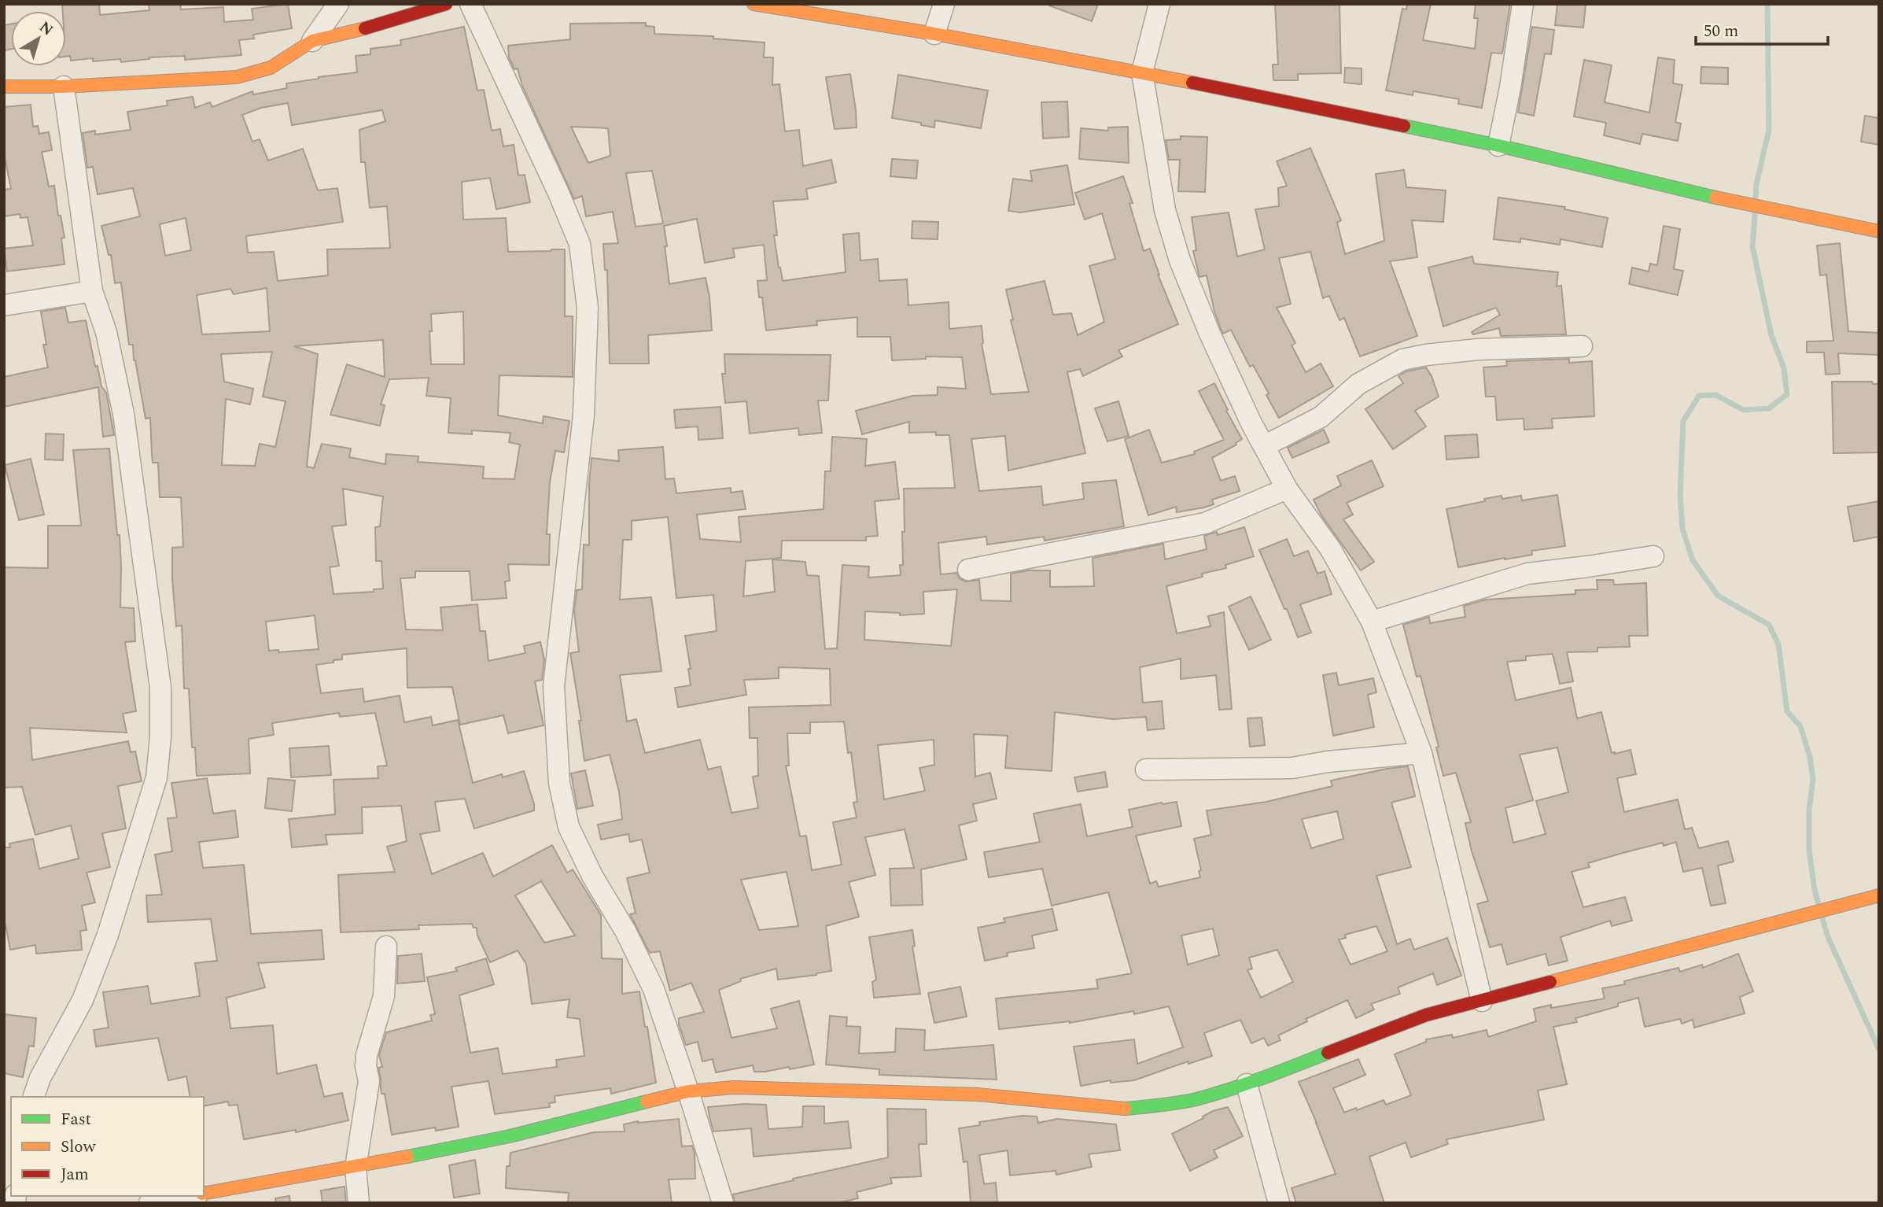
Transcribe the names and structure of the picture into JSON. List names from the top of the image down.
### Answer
{
  "legend": ["Fast", "Slow", "Jam"],
  "scale_bar": "50 m",
  "north": "top right"
}
